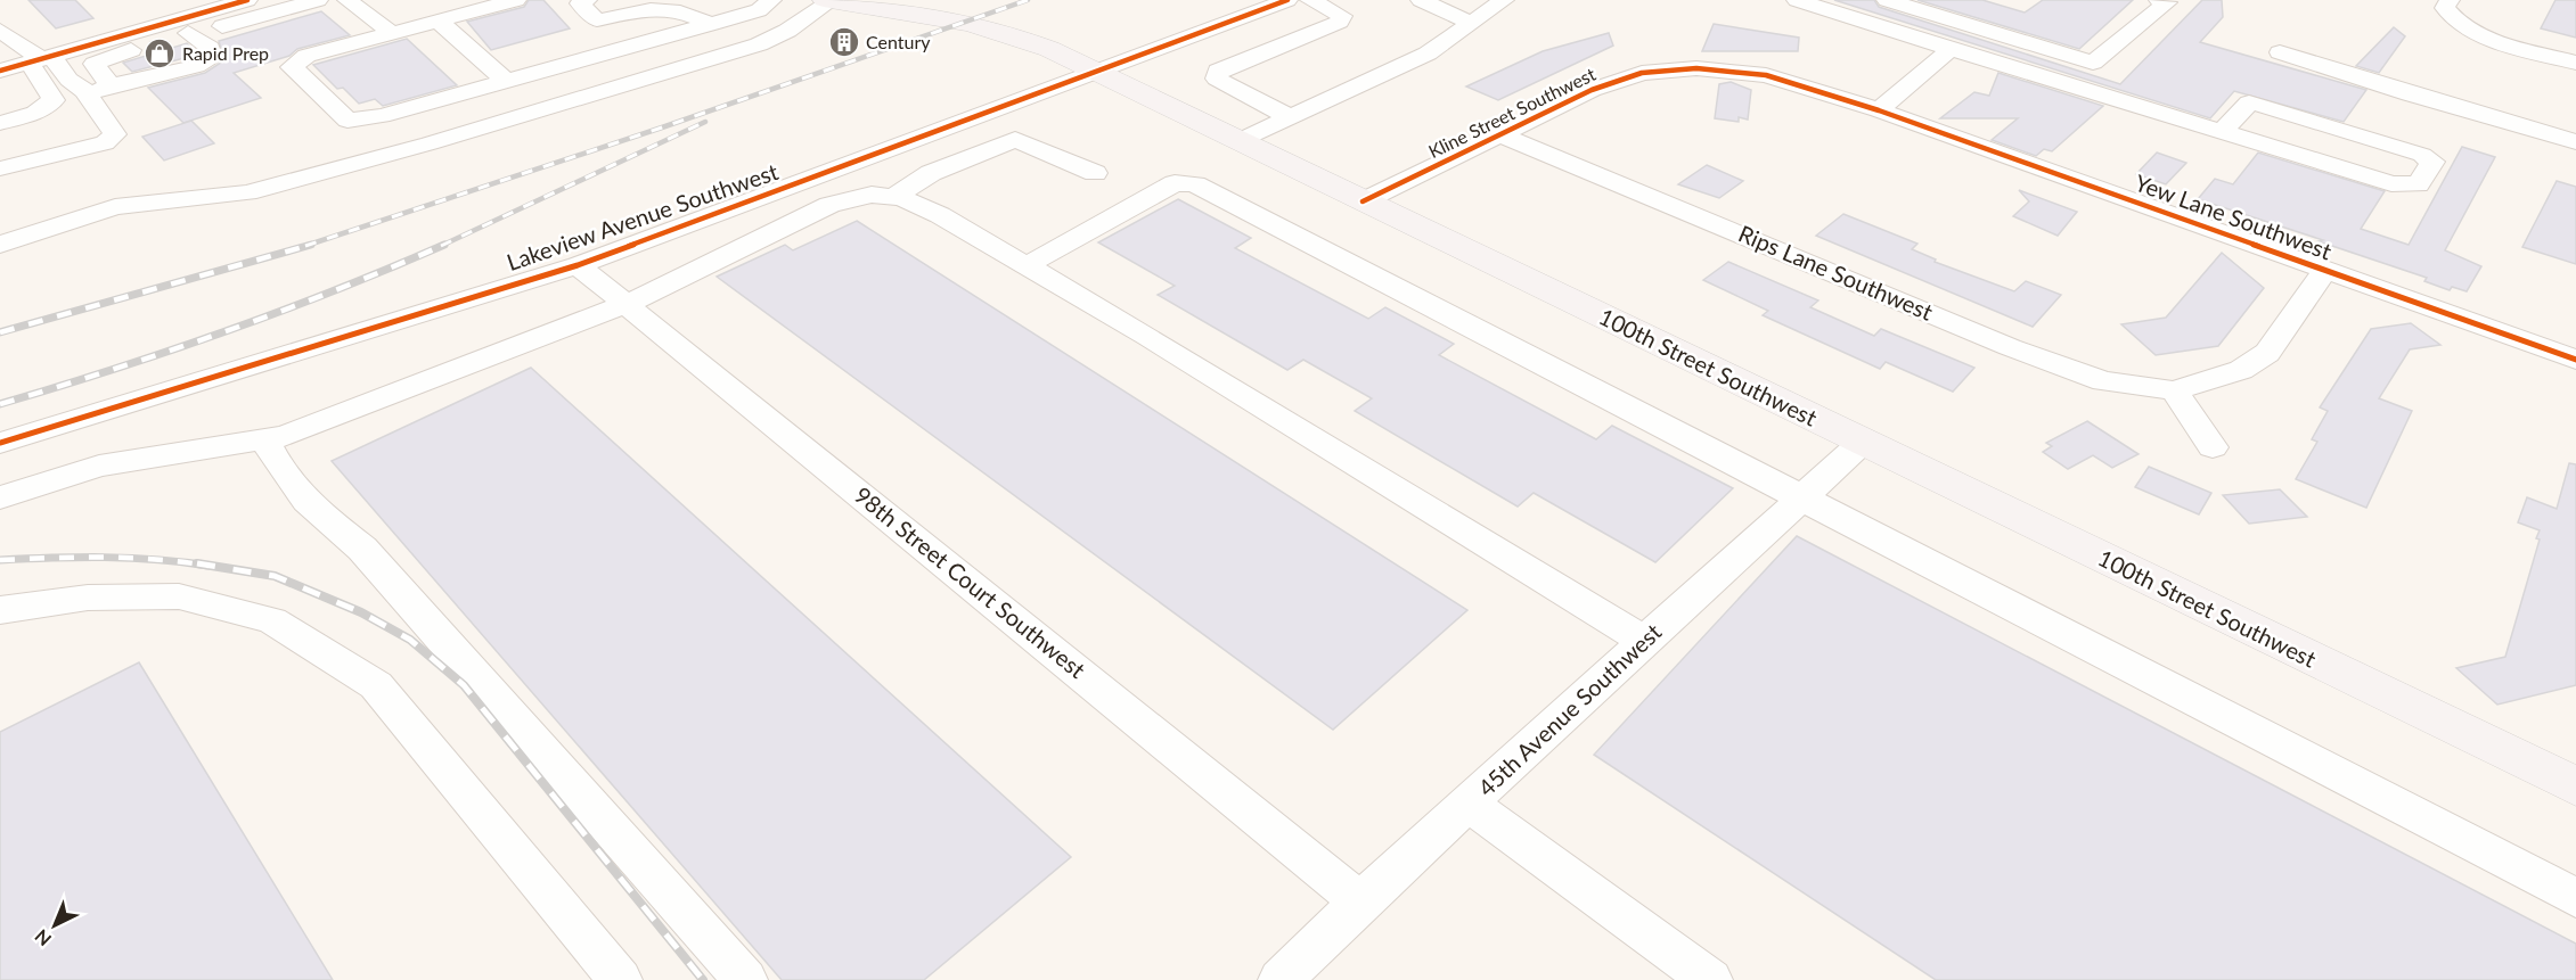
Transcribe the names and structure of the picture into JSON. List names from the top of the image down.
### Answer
{
  "streets": {
    "main road": ["100th Street Southwest"],
    "street": [
      "Kline Street Southwest",
      "Lakeview Avenue Southwest",
      "Yew Lane Southwest",
      "Rips Lane Southwest",
      "98th Street Court Southwest",
      "45th Avenue Southwest"
    ]
  },
  "crossings": [
    ["Kline Street Southwest", "Yew Lane Southwest"],
    ["Kline Street Southwest", "Rips Lane Southwest"],
    ["Kline Street Southwest", "100th Street Southwest"],
    ["Lakeview Avenue Southwest", "100th Street Southwest"],
    ["Lakeview Avenue Southwest", "98th Street Court Southwest"],
    ["Yew Lane Southwest", "Rips Lane Southwest"],
    ["100th Street Southwest", "45th Avenue Southwest"],
    ["98th Street Court Southwest", "45th Avenue Southwest"]
  ],
  "places": {
    "building": ["Century"],
    "shop": ["Rapid Prep"]
  },
  "north": "bottom left"
}
